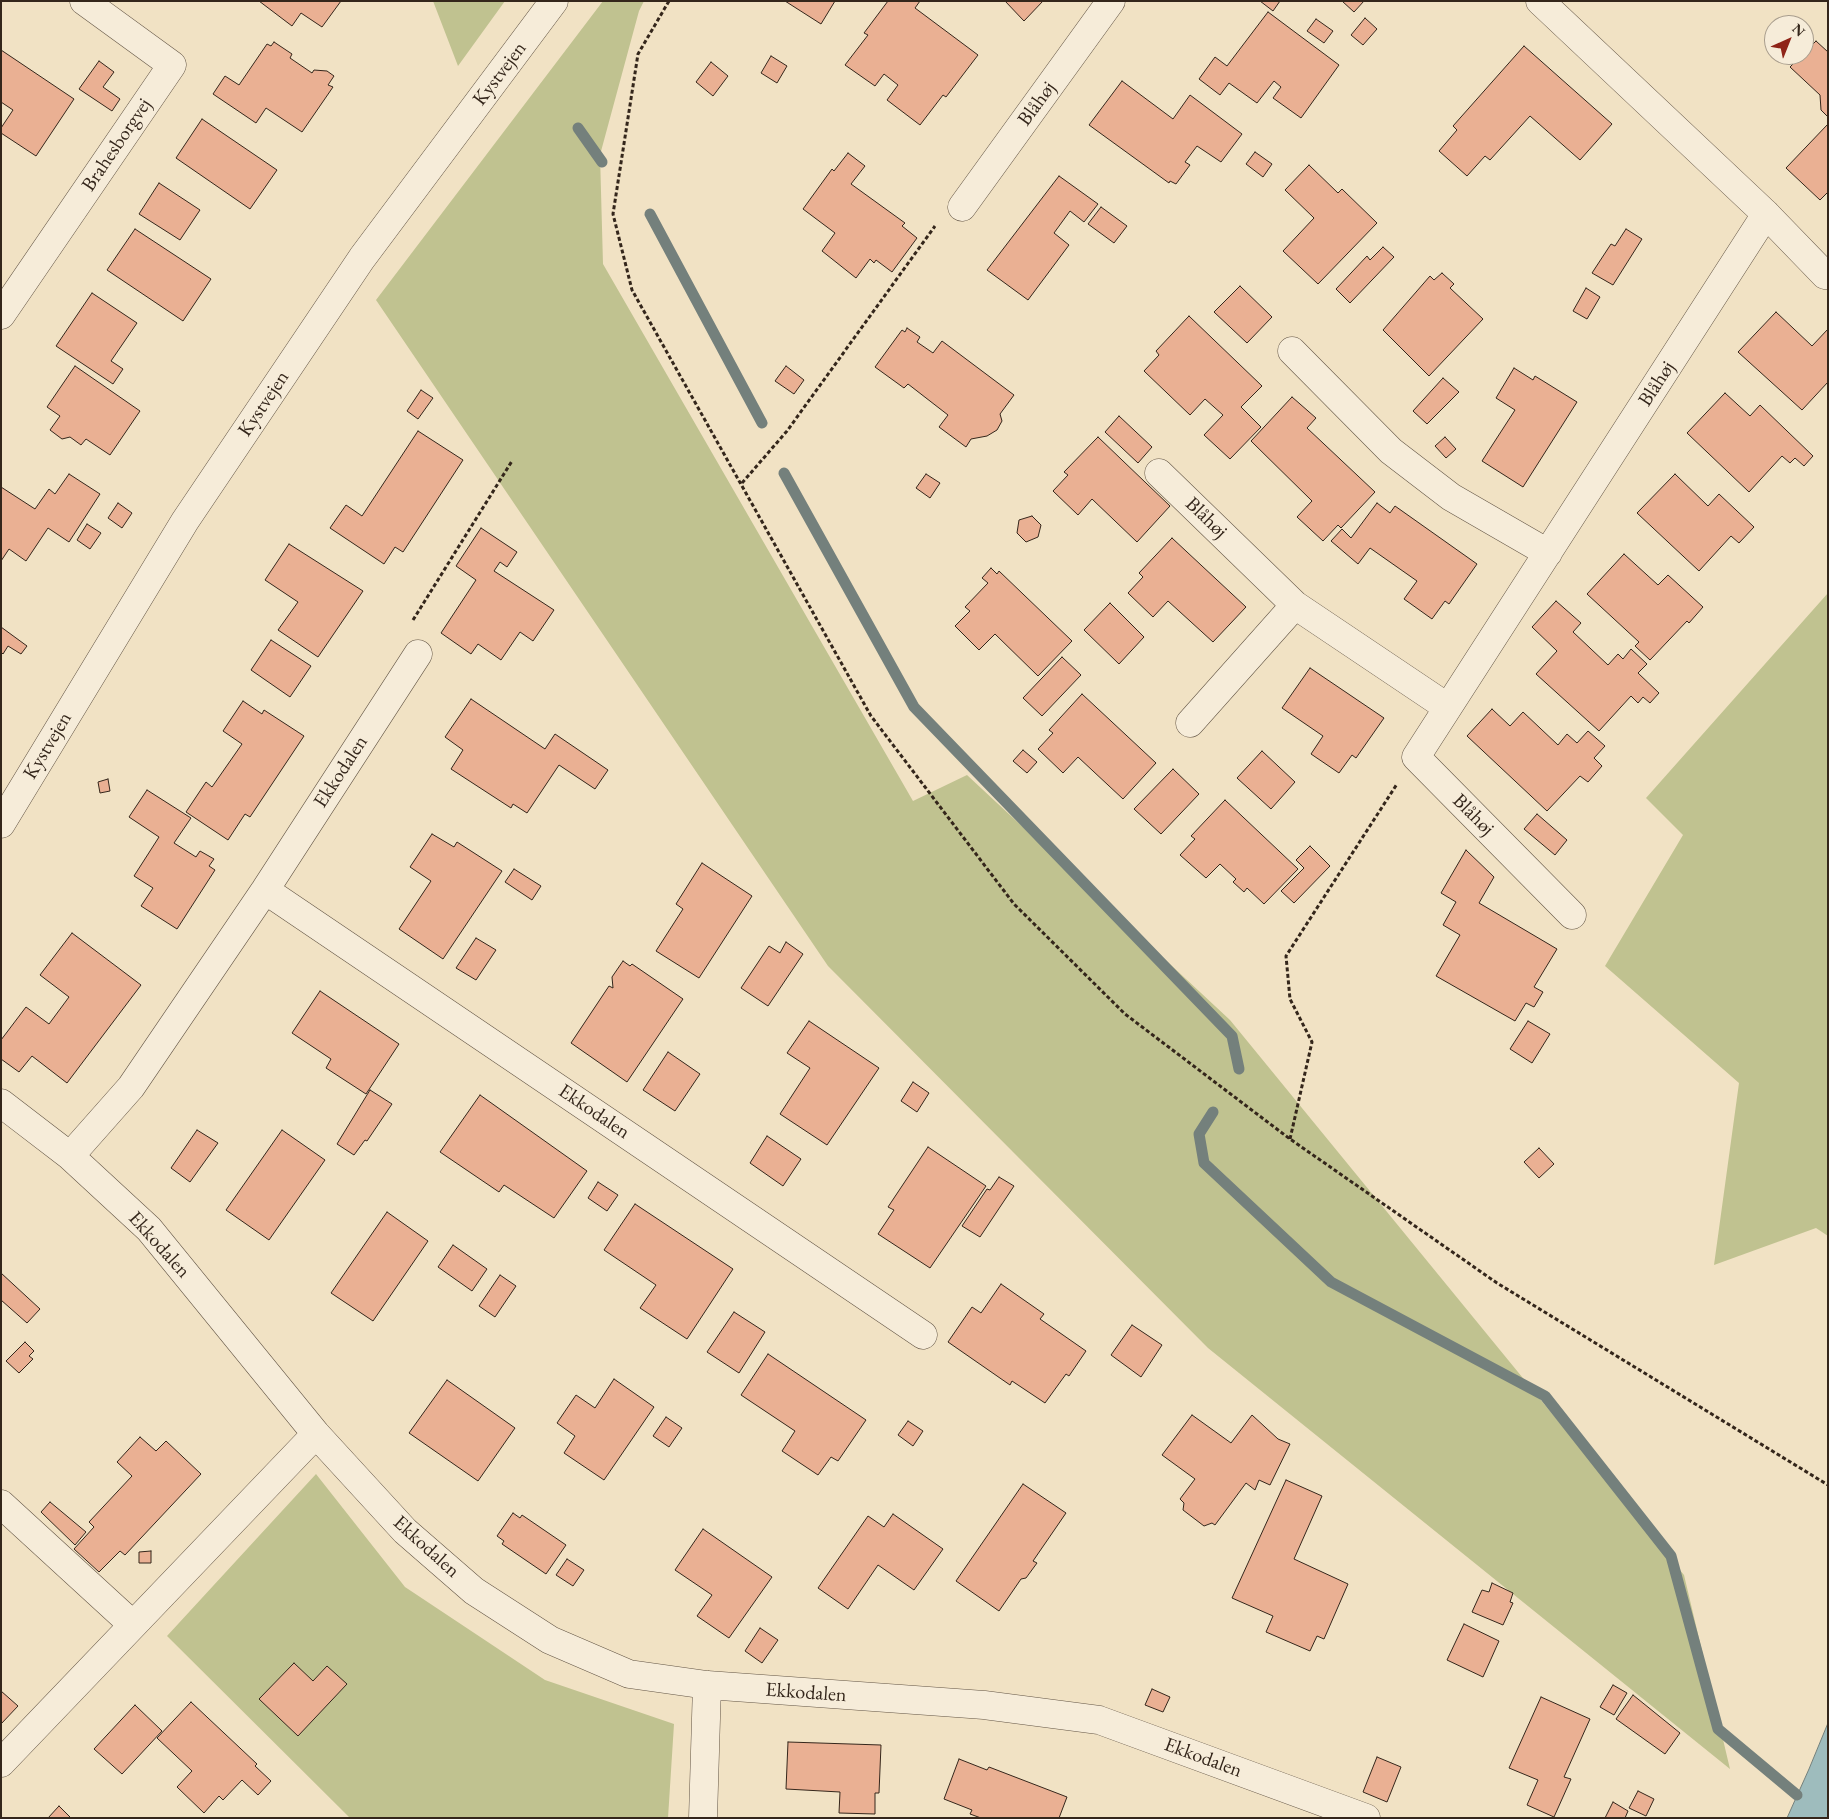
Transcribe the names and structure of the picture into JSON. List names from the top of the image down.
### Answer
{
  "streets": {
    "street": [
      "Kystvejen",
      "Blåhøj",
      "Brahesborgvej",
      "Ekkodalen"
    ]
  },
  "north": "top right"
}
